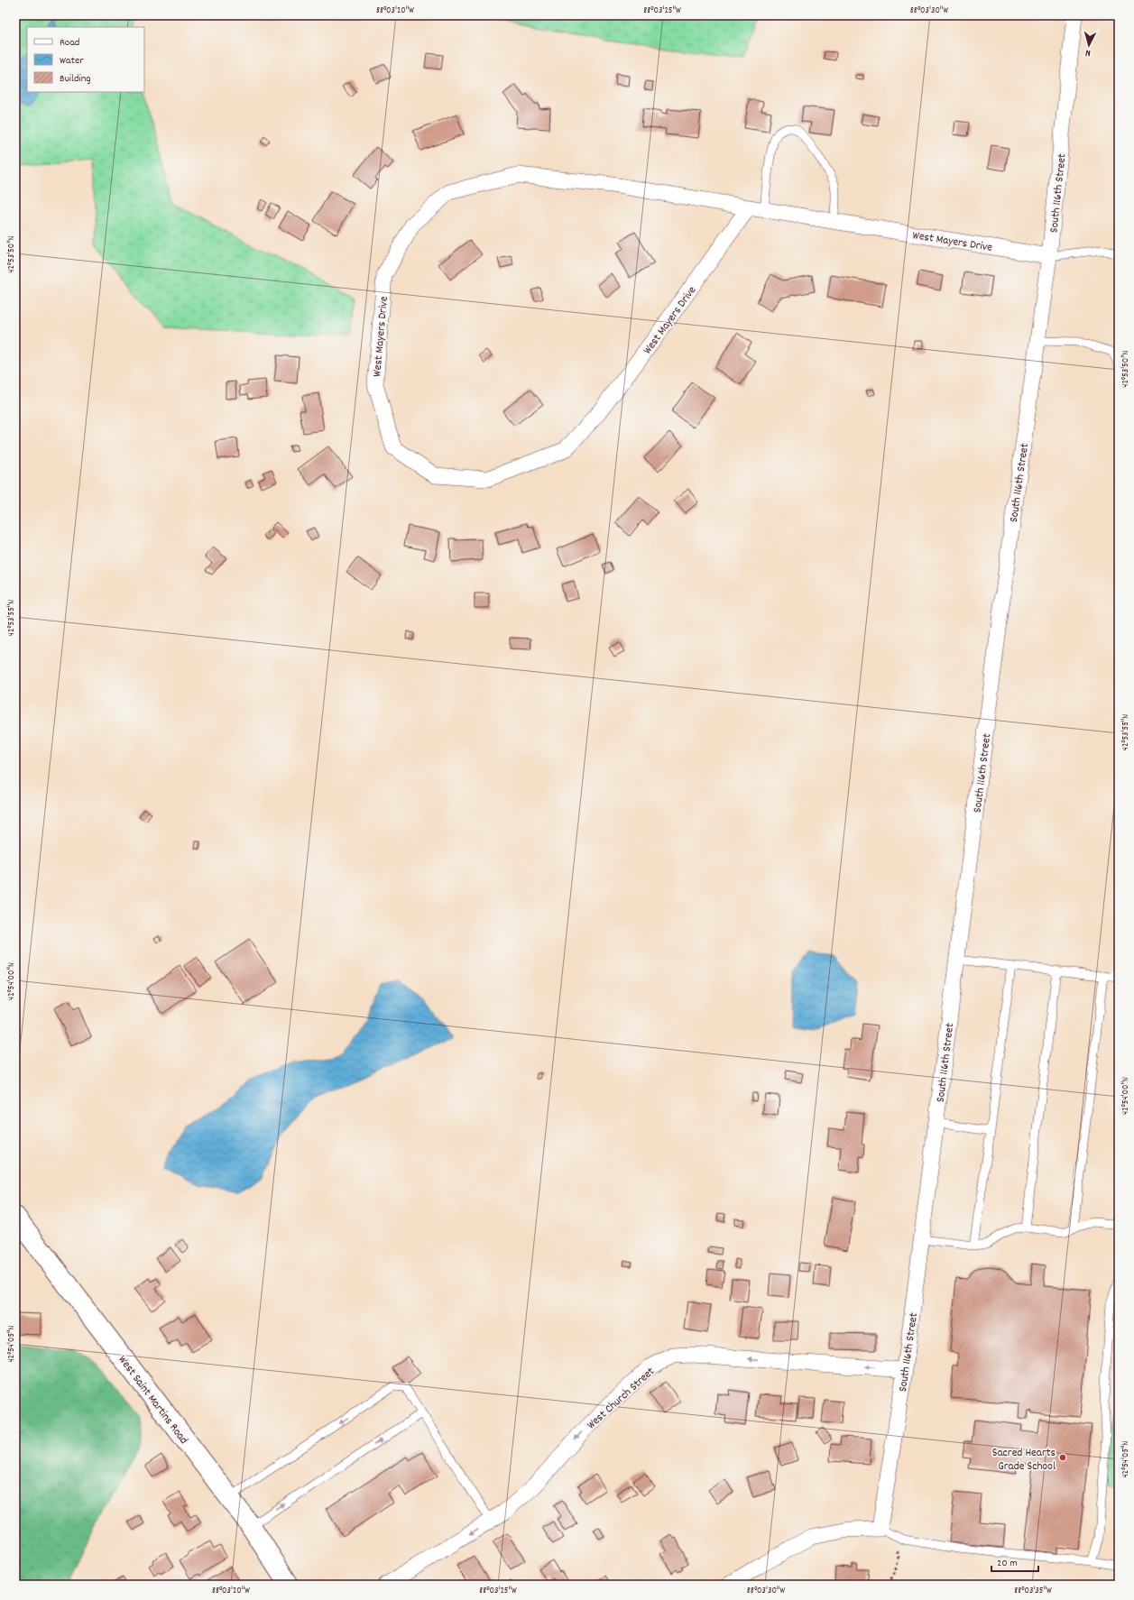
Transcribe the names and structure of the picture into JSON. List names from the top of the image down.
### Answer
{
  "streets": {
    "street": [
      "South 116th Street",
      "West Mayers Drive",
      "West Church Street",
      "West Saint Martins Road"
    ]
  },
  "crossings": [
    ["South 116th Street", "West Mayers Drive"],
    ["South 116th Street", "West Church Street"]
  ],
  "one_way": ["West Church Street"],
  "places": ["Sacred Hearts Grade School"],
  "legend": ["Road", "Water", "Building"],
  "scale_bar": "20 m",
  "north": "bottom",
  "coordinates": [
    "88°03'20\"W",
    "88°03'25\"W",
    "88°03'30\"W",
    "42°53'50\"N",
    "42°53'55\"N",
    "42°54'00\"N",
    "42°54'05\"N",
    "88°03'35\"W"
  ]
}
